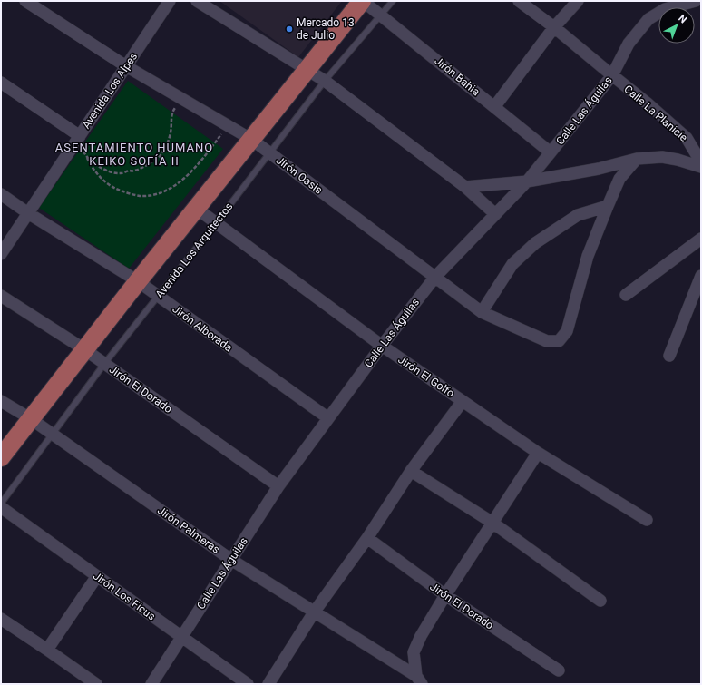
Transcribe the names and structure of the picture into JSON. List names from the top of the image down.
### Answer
{
  "streets": {
    "street": [
      "Jirón Bahia",
      "Avenida Los Alpes",
      "Calle Las Águilas",
      "Calle La Planicie",
      "Jirón Oasis",
      "Jirón Alborada",
      "Jirón El Golfo",
      "Jirón El Dorado",
      "Jirón Palmeras",
      "Jirón Los Ficus"
    ],
    "lane": ["Avenida Los Arquitectos"]
  },
  "crossings": [
    ["Jirón Bahia", "Calle Las Águilas"],
    ["Jirón Bahia", "Avenida Los Arquitectos"],
    ["Avenida Los Alpes", "Jirón Oasis"],
    ["Avenida Los Alpes", "Jirón Alborada"],
    ["Calle Las Águilas", "Calle La Planicie"],
    ["Calle Las Águilas", "Jirón Oasis"],
    ["Calle Las Águilas", "Jirón Alborada"],
    ["Calle Las Águilas", "Jirón El Golfo"],
    ["Calle Las Águilas", "Jirón El Dorado"],
    ["Calle Las Águilas", "Jirón Palmeras"],
    ["Calle Las Águilas", "Jirón Los Ficus"],
    ["Jirón Oasis", "Avenida Los Arquitectos"],
    ["Avenida Los Arquitectos", "Jirón Alborada"],
    ["Avenida Los Arquitectos", "Jirón El Golfo"],
    ["Avenida Los Arquitectos", "Jirón El Dorado"],
    ["Avenida Los Arquitectos", "Jirón Palmeras"]
  ],
  "districts": ["ASENTAMIENTO HUMANO KEIKO SOFÍA II"],
  "places": ["Mercado 13 de Julio"],
  "north": "top right"
}
